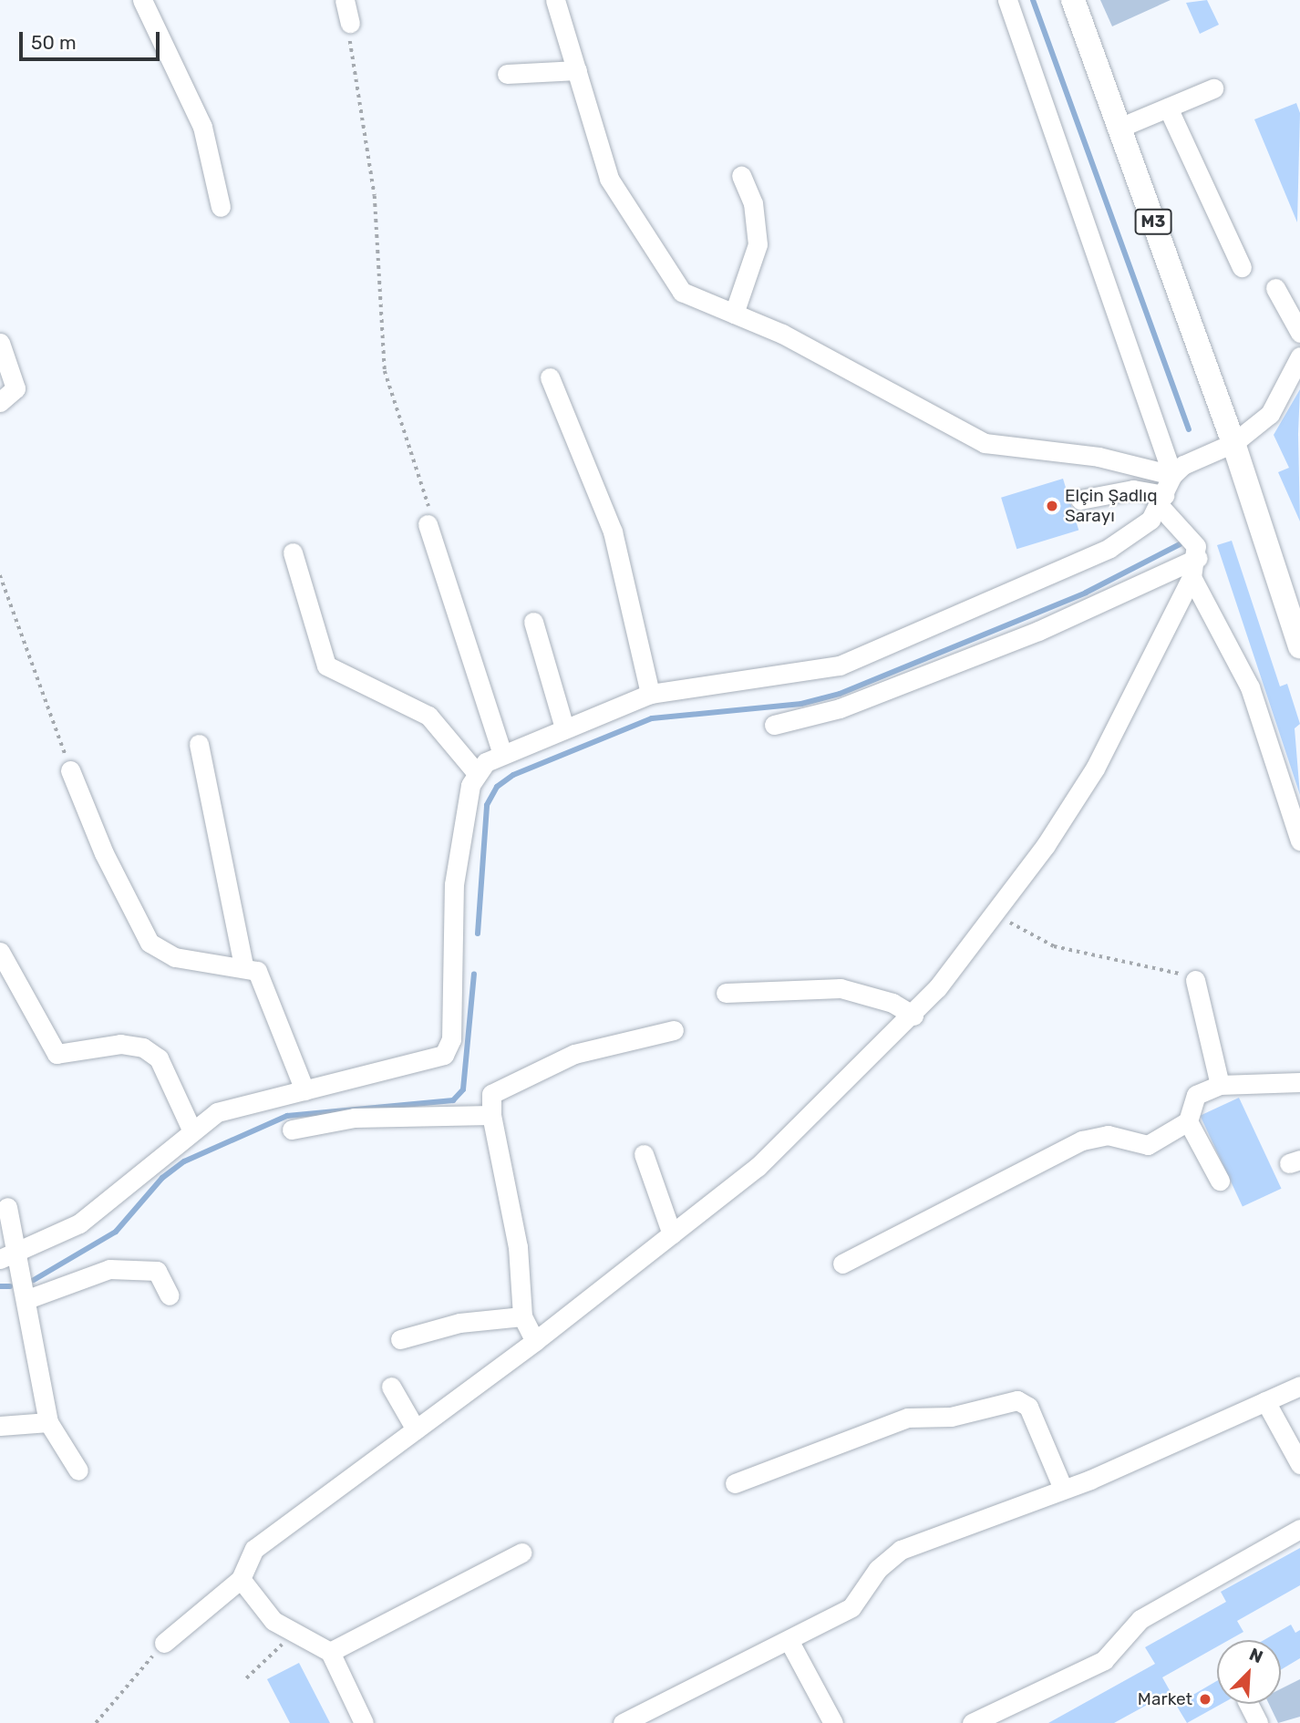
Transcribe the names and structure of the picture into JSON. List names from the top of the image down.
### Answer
{
  "streets": {
    "main road": ["M3"]
  },
  "places": ["Elçin Şadlıq Sarayı", "Market"],
  "scale_bar": "50 m",
  "north": "top right"
}
